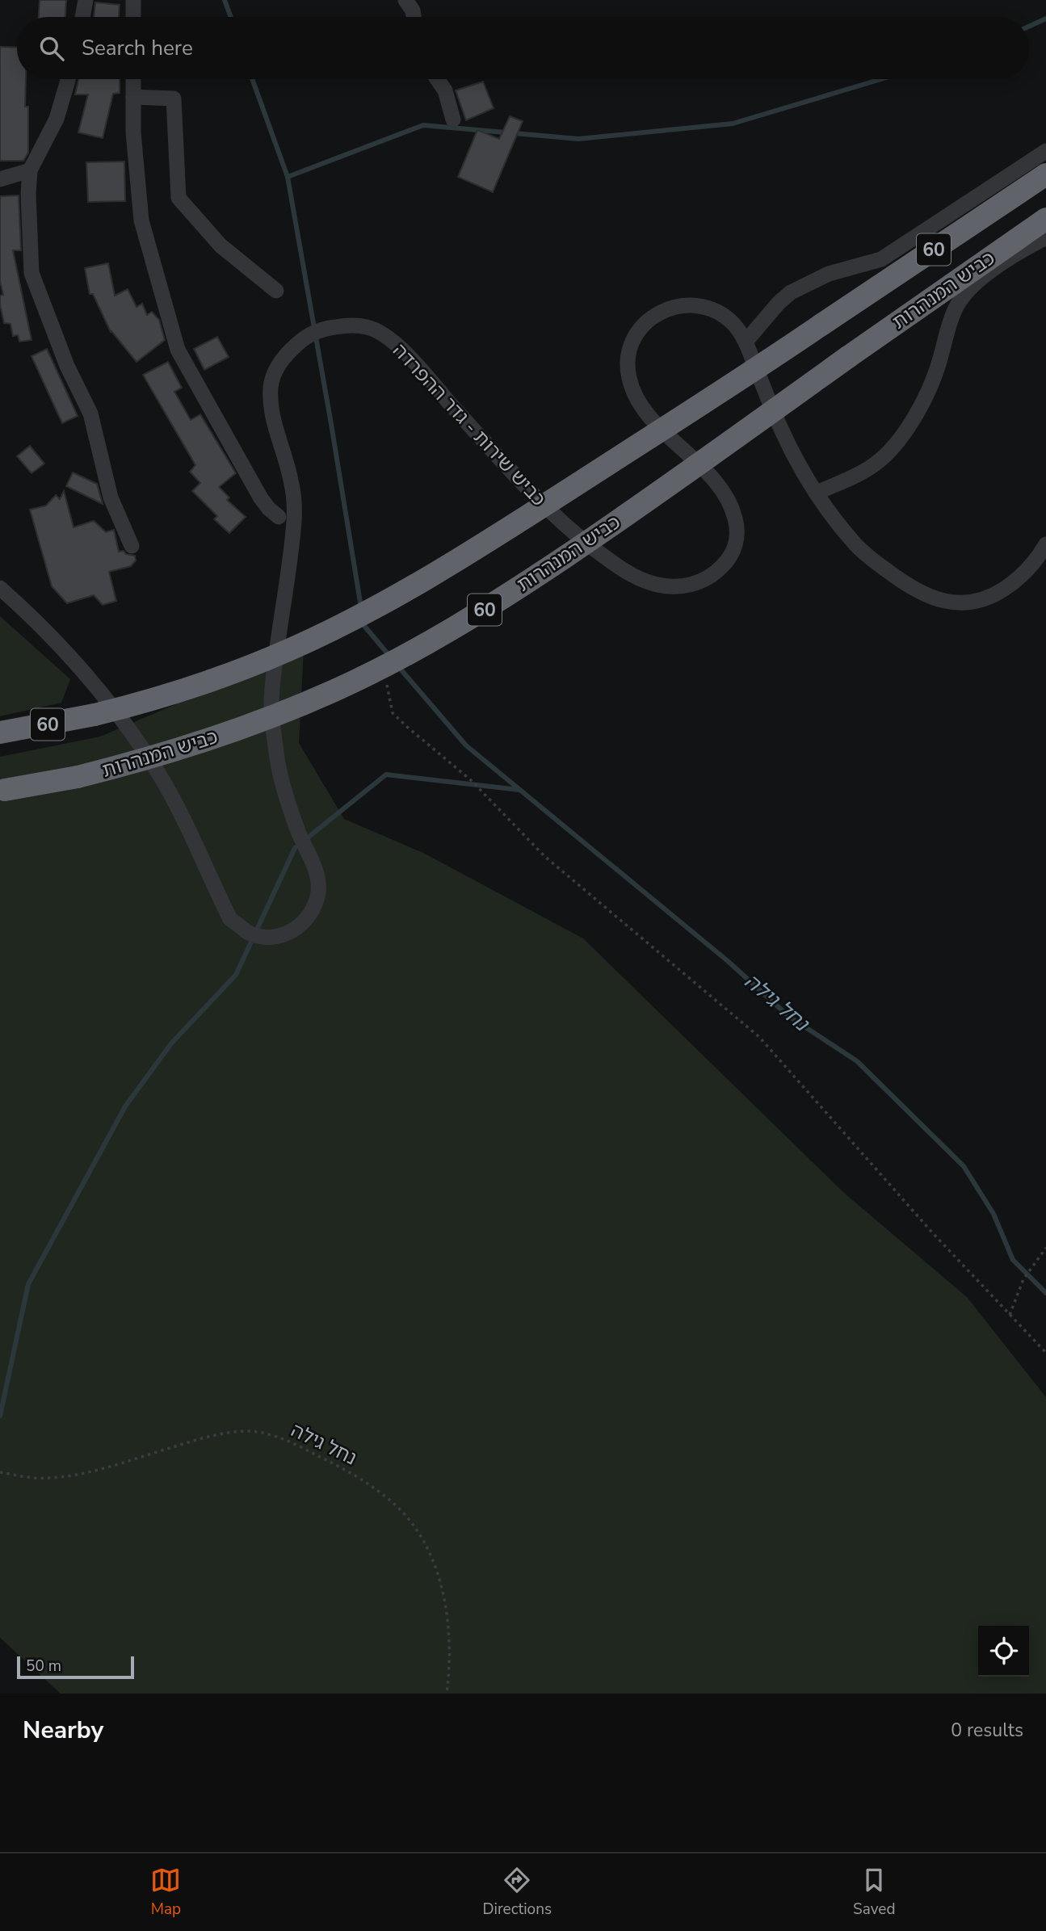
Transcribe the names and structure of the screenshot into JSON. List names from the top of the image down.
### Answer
{
  "streets": {
    "highway": ["60", "כביש המנהרות"],
    "street": ["כביש שירות - גדר ההפרדה"],
    "path": ["נחל גילה"]
  },
  "water": ["נחל גילה"],
  "scale_bar": "50 m",
  "page": {
    "search": "Search here",
    "scale": "50 m",
    "heading": ["Nearby", "0 results"],
    "nav": ["Map", "Directions", "Saved"]
  }
}
